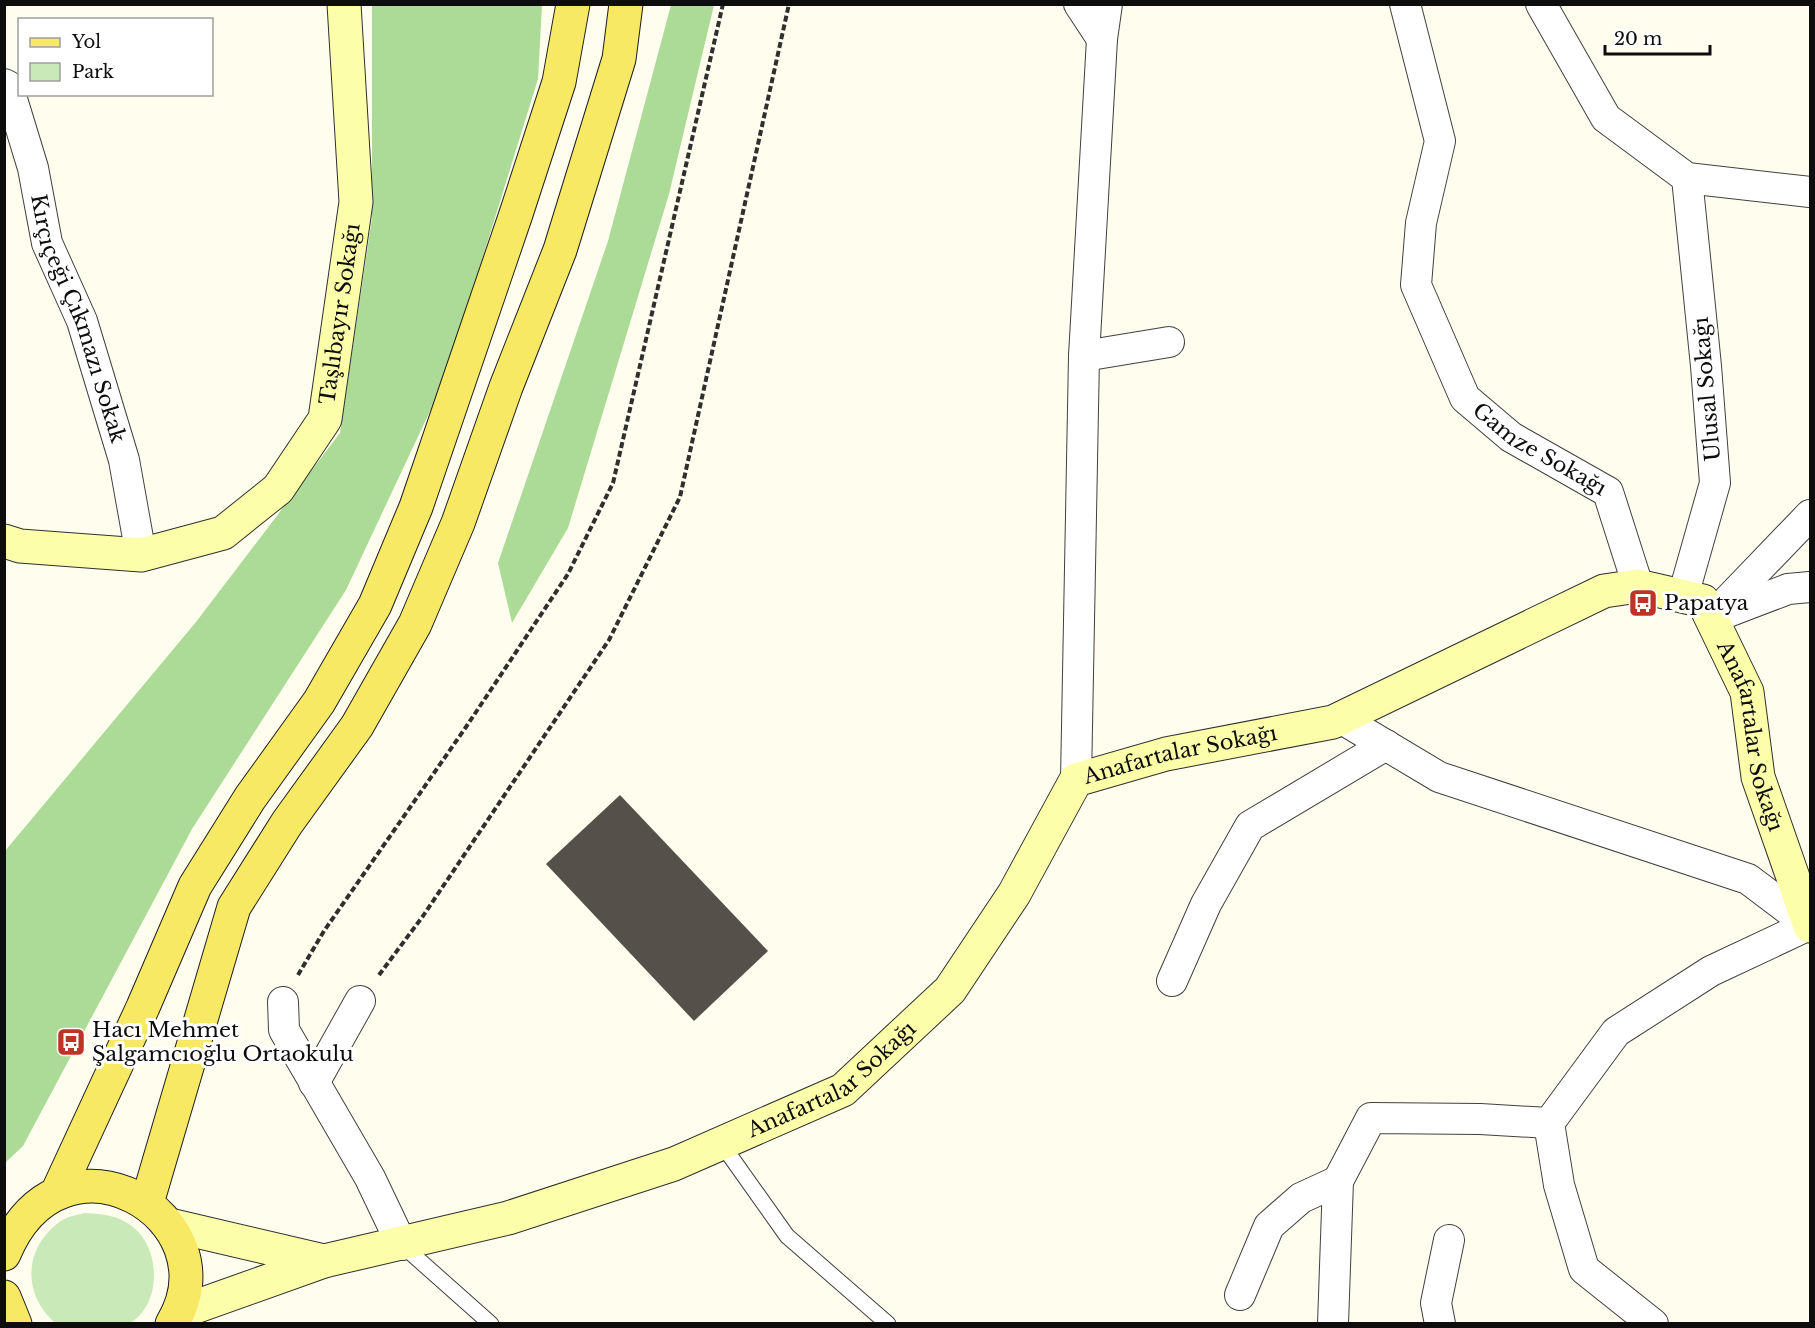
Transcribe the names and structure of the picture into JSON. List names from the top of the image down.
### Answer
{
  "streets": {
    "main road": ["Taşlıbayır Sokağı", "Anafartalar Sokağı"],
    "street": ["Kırçıçeği Çıkmazı Sokak", "Ulusal Sokağı", "Gamze Sokağı"]
  },
  "crossings": [
    ["Taşlıbayır Sokağı", "Kırçıçeği Çıkmazı Sokak"],
    ["Ulusal Sokağı", "Anafartalar Sokağı"],
    ["Gamze Sokağı", "Anafartalar Sokağı"]
  ],
  "places": {
    "bus stop": ["Papatya", "Hacı Mehmet Şalgamcıoğlu Ortaokulu"]
  },
  "legend": ["Yol", "Park"],
  "scale_bar": "20 m"
}
